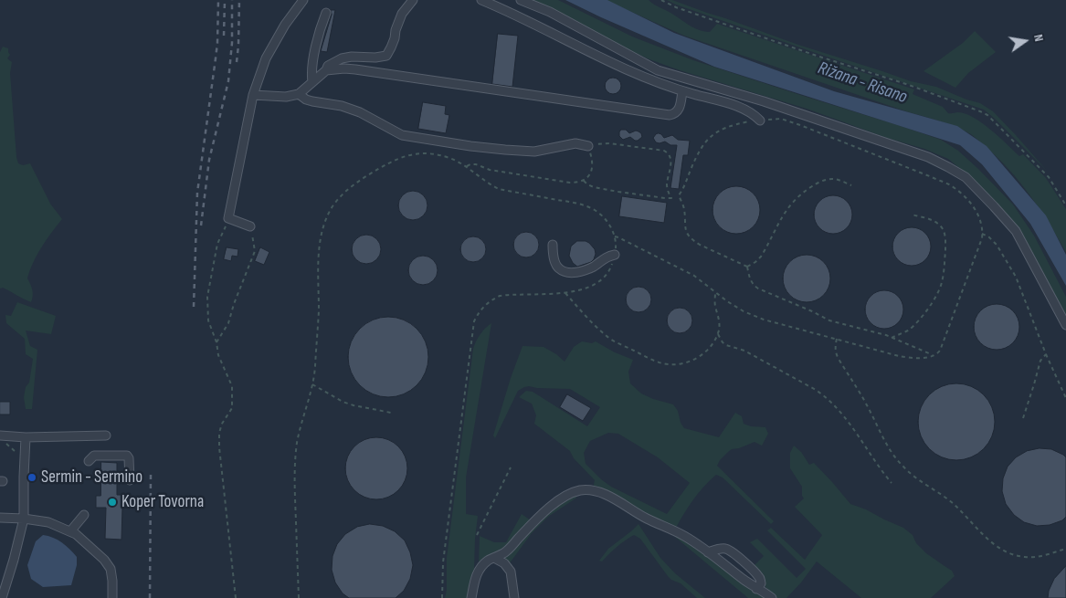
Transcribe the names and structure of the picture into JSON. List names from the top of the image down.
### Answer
{
  "water": ["Rižana - Risano"],
  "places": ["Sermin - Sermino", "Koper Tovorna"],
  "north": "right"
}
